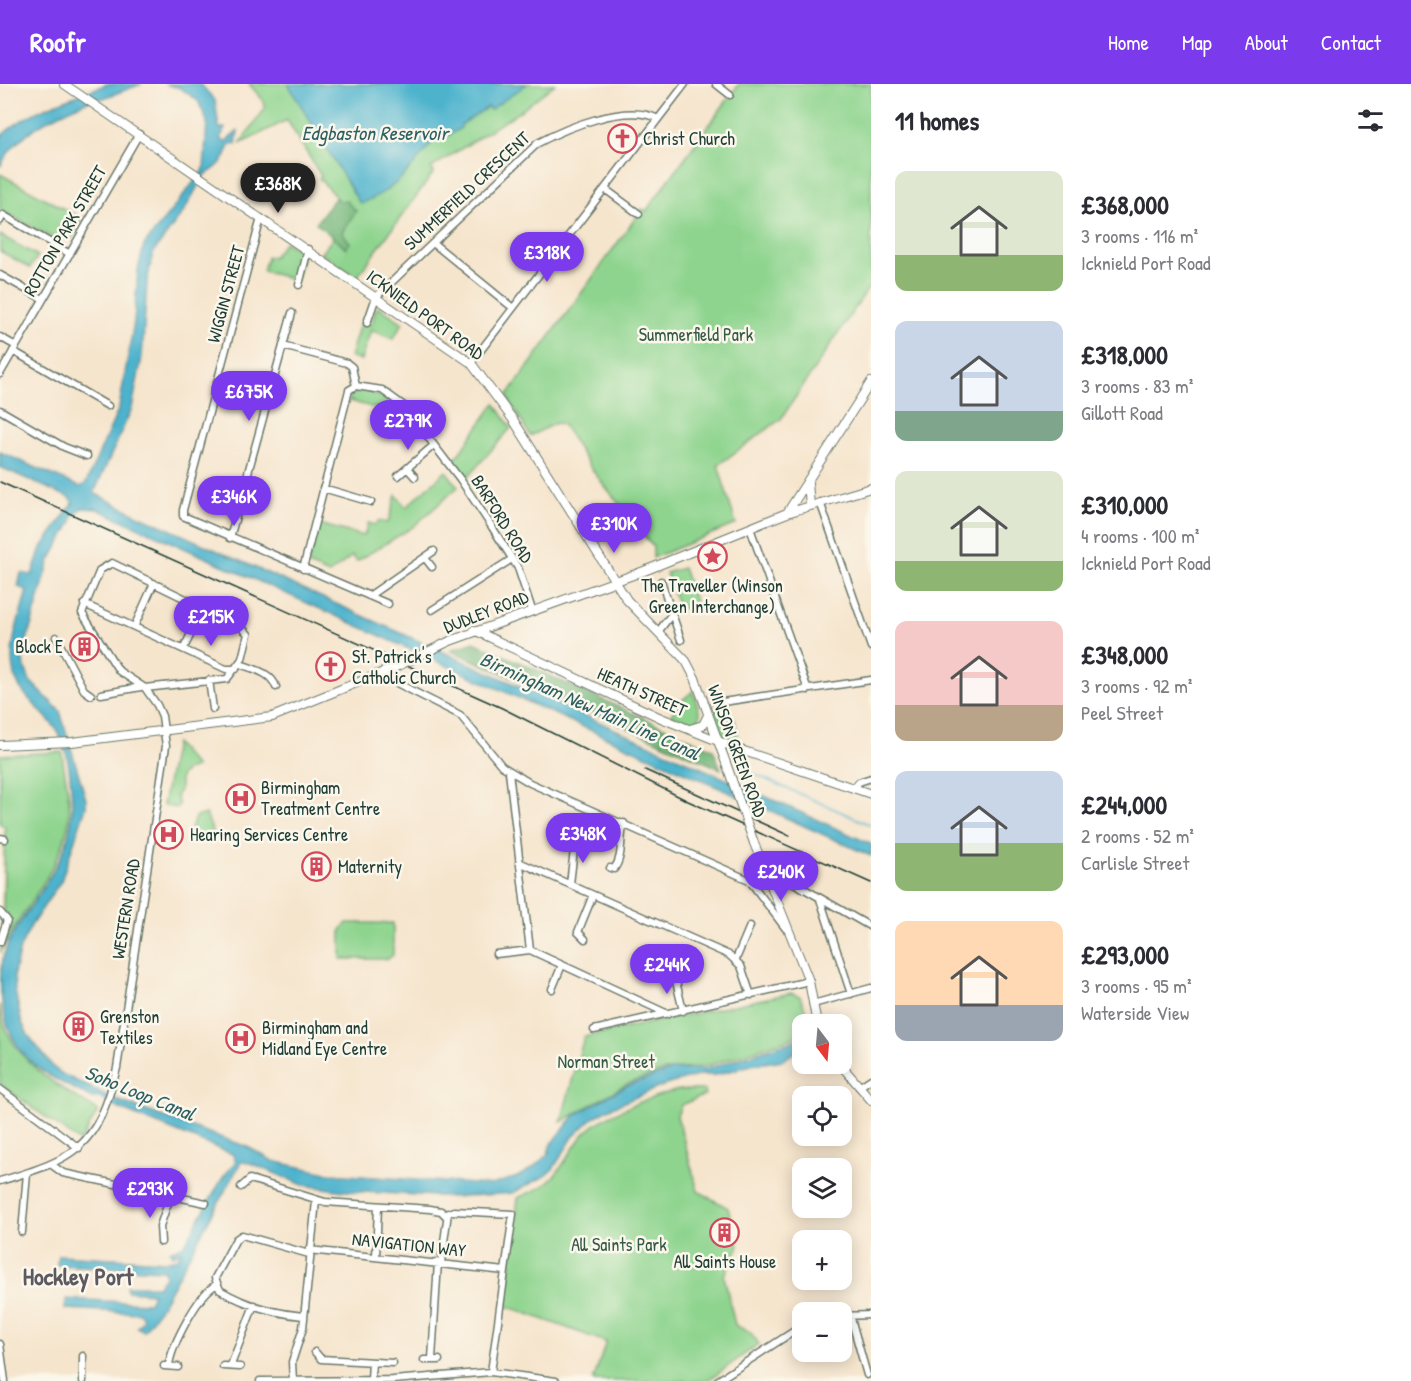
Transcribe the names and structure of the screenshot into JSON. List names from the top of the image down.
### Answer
{
  "streets": {
    "main road": [
      "ICKNIELD PORT ROAD",
      "DUDLEY ROAD",
      "HEATH STREET",
      "WINSON GREEN ROAD"
    ],
    "street": [
      "SUMMERFIELD CRESCENT",
      "ROTTON PARK STREET",
      "WIGGIN STREET",
      "BARFORD ROAD",
      "WESTERN ROAD",
      "NAVIGATION WAY"
    ]
  },
  "crossings": [
    ["SUMMERFIELD CRESCENT", "ICKNIELD PORT ROAD"],
    ["ROTTON PARK STREET", "ICKNIELD PORT ROAD"],
    ["WIGGIN STREET", "ICKNIELD PORT ROAD"],
    ["ICKNIELD PORT ROAD", "DUDLEY ROAD"],
    ["ICKNIELD PORT ROAD", "WINSON GREEN ROAD"],
    ["BARFORD ROAD", "DUDLEY ROAD"],
    ["DUDLEY ROAD", "HEATH STREET"],
    ["DUDLEY ROAD", "WINSON GREEN ROAD"],
    ["DUDLEY ROAD", "WESTERN ROAD"],
    ["HEATH STREET", "WINSON GREEN ROAD"]
  ],
  "districts": ["Hockley Port"],
  "water": ["Edgbaston Reservoir", "Birmingham New Main Line Canal", "Soho Loop Canal"],
  "parks": ["Summerfield Park", "Norman Street", "All Saints Park"],
  "places": {
    "church": ["Christ Church", "St. Patrick's Catholic Church"],
    "place": ["The Traveller (Winson Green Interchange)"],
    "building": [
      "Block E",
      "Maternity",
      "Grenston Textiles",
      "All Saints House"
    ],
    "hospital": ["Birmingham Treatment Centre", "Hearing Services Centre", "Birmingham and Midland Eye Centre"]
  },
  "north": "bottom",
  "page": {
    "header": "Roofr",
    "nav": [
      "Home",
      "Map",
      "About",
      "Contact"
    ],
    "heading": "11 homes",
    "list": [
      {
        "name": "£368,000",
        "note": "3 rooms · 116 m² · Icknield Port Road"
      },
      {
        "name": "£318,000",
        "note": "3 rooms · 83 m² · Gillott Road"
      },
      {
        "name": "£310,000",
        "note": "4 rooms · 100 m² · Icknield Port Road"
      },
      {
        "name": "£348,000",
        "note": "3 rooms · 92 m² · Peel Street"
      },
      {
        "name": "£244,000",
        "note": "2 rooms · 52 m² · Carlisle Street"
      },
      {
        "name": "£293,000",
        "note": "3 rooms · 95 m² · Waterside View"
      }
    ],
    "price": [
      "£368K",
      "£318K",
      "£675K",
      "£279K",
      "£346K",
      "£310K",
      "£215K",
      "£348K",
      "£240K",
      "£244K",
      "£293K"
    ],
    "map_buttons": ["+", "−"]
  }
}
